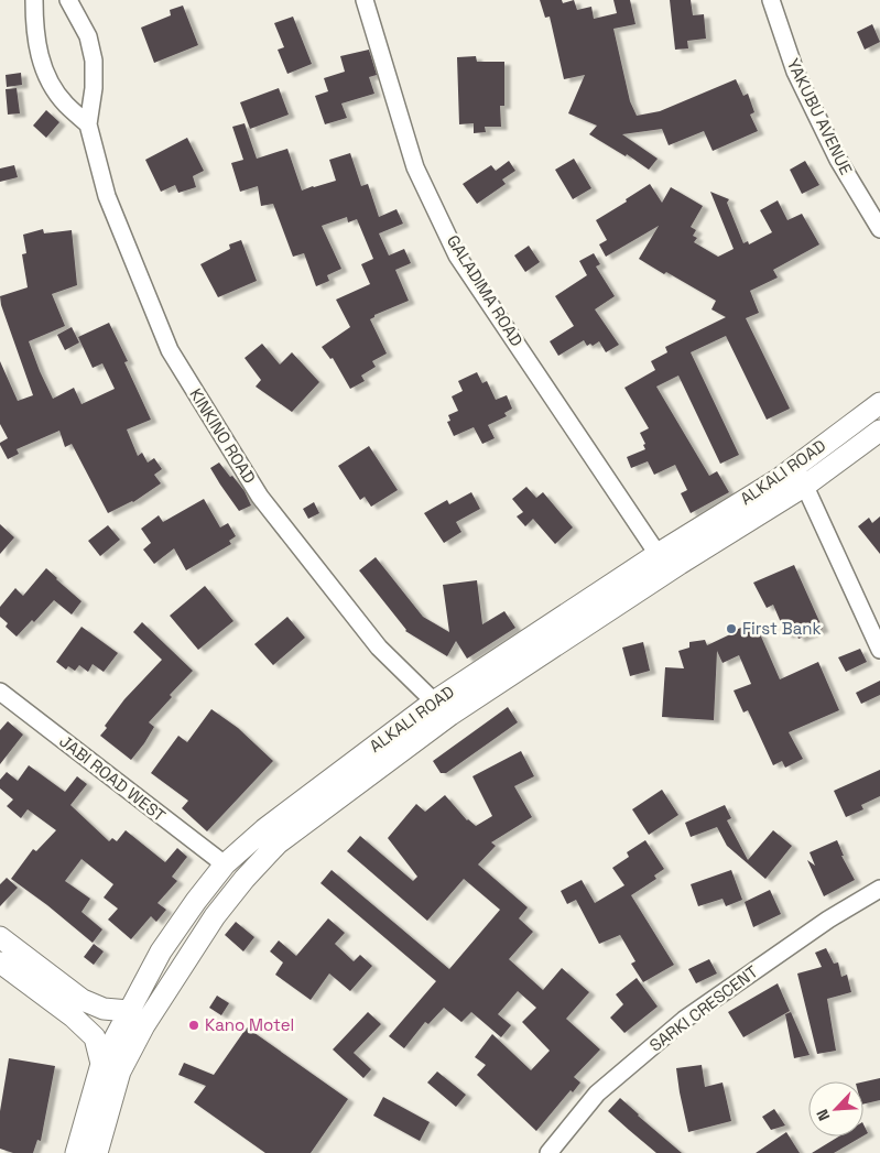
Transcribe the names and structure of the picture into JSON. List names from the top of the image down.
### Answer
{
  "streets": {
    "main road": ["ALKALI ROAD"],
    "street": [
      "YAKUBU AVENUE",
      "GALADIMA ROAD",
      "KINKINO ROAD",
      "JABI ROAD WEST",
      "SARKI CRESCENT"
    ]
  },
  "crossings": [
    ["GALADIMA ROAD", "ALKALI ROAD"],
    ["KINKINO ROAD", "ALKALI ROAD"],
    ["ALKALI ROAD", "JABI ROAD WEST"]
  ],
  "places": ["First Bank", "Kano Motel"],
  "north": "bottom left"
}
